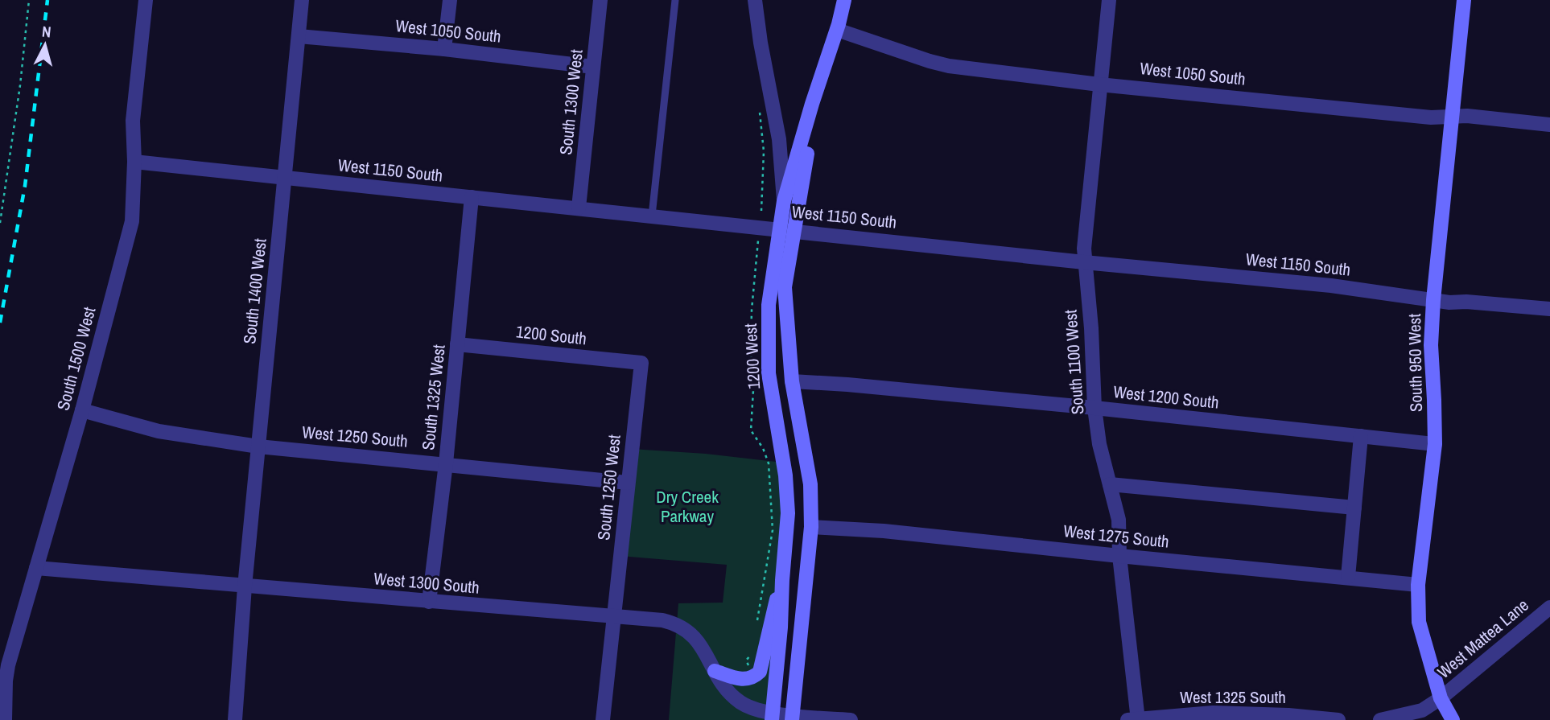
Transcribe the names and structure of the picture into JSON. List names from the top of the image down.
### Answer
{
  "streets": {
    "street": [
      "West 1050 South",
      "South 1300 West",
      "West 1150 South",
      "South 1400 West",
      "1200 South",
      "1200 West",
      "South 1500 West",
      "South 1100 West",
      "South 950 West",
      "South 1325 West",
      "West 1200 South",
      "West 1250 South",
      "South 1250 West",
      "West 1275 South",
      "West 1300 South",
      "West Mattea Lane",
      "West 1325 South"
    ]
  },
  "crossings": [
    ["West 1050 South", "South 1300 West"],
    ["West 1050 South", "South 1400 West"],
    ["West 1050 South", "1200 West"],
    ["West 1050 South", "South 1100 West"],
    ["West 1050 South", "South 950 West"],
    ["South 1300 West", "West 1150 South"],
    ["West 1150 South", "South 1400 West"],
    ["West 1150 South", "1200 West"],
    ["West 1150 South", "South 1500 West"],
    ["West 1150 South", "South 1100 West"],
    ["West 1150 South", "South 950 West"],
    ["West 1150 South", "South 1325 West"],
    ["South 1400 West", "West 1250 South"],
    ["South 1400 West", "West 1300 South"],
    ["1200 South", "South 1325 West"],
    ["1200 South", "South 1250 West"],
    ["1200 West", "West 1200 South"],
    ["1200 West", "West 1275 South"],
    ["1200 West", "West 1300 South"],
    ["South 1500 West", "West 1250 South"],
    ["South 1500 West", "West 1300 South"],
    ["South 1100 West", "West 1200 South"],
    ["South 1100 West", "West 1275 South"],
    ["South 1100 West", "West 1325 South"],
    ["South 950 West", "West 1200 South"],
    ["South 950 West", "West 1275 South"],
    ["South 950 West", "West Mattea Lane"],
    ["South 1325 West", "West 1250 South"],
    ["South 1325 West", "West 1300 South"],
    ["West 1250 South", "South 1250 West"],
    ["South 1250 West", "West 1300 South"]
  ],
  "parks": ["Dry Creek Parkway"],
  "north": "top"
}
